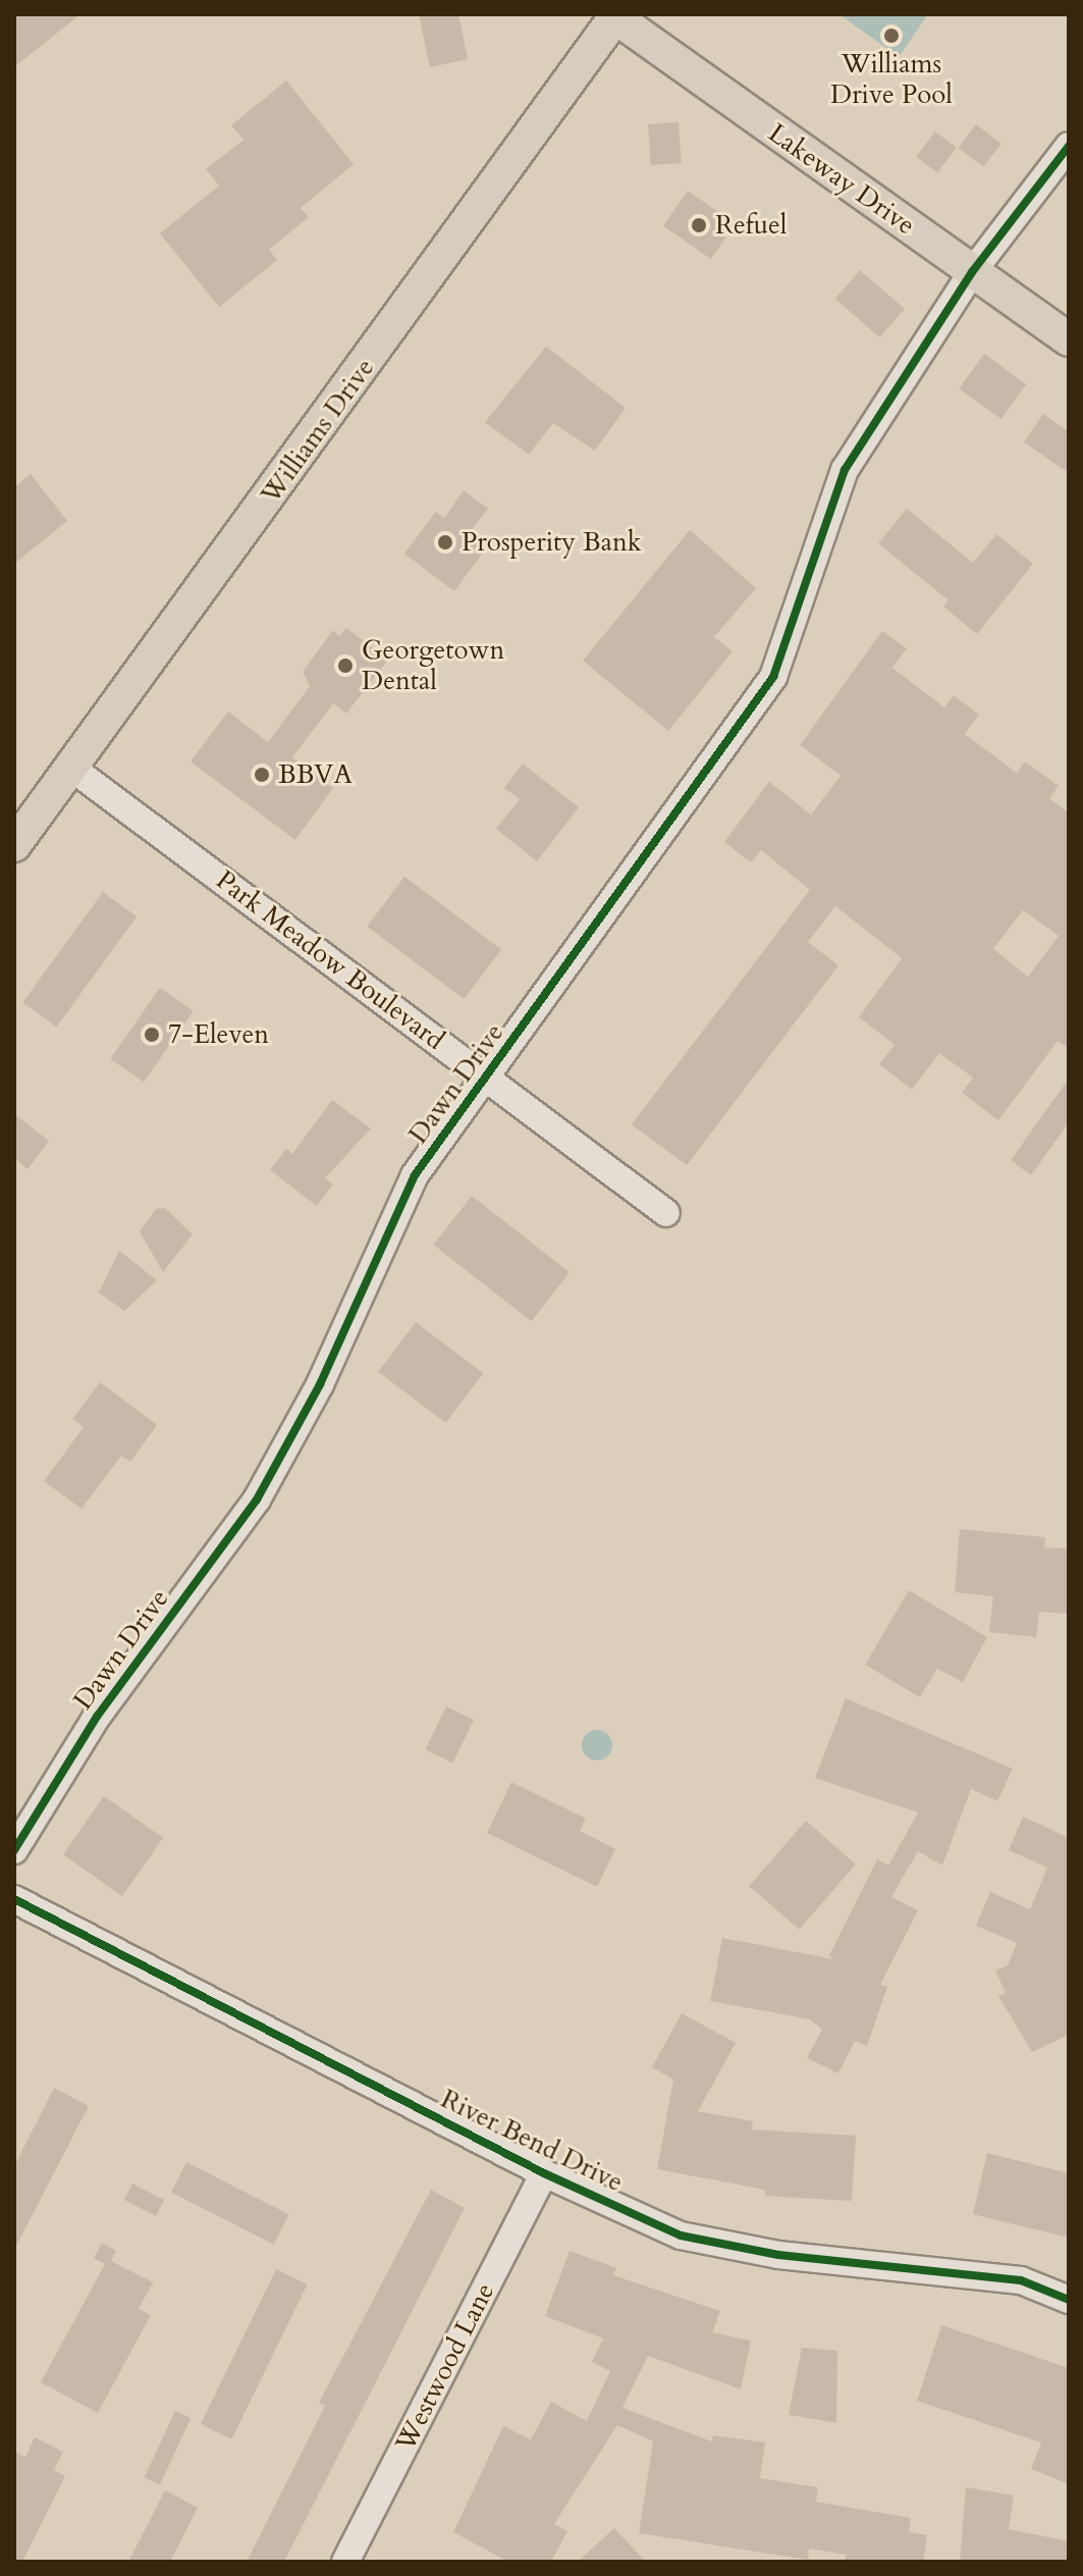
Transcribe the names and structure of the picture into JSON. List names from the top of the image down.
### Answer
{
  "streets": {
    "main road": ["Lakeway Drive", "Williams Drive"],
    "street": [
      "Park Meadow Boulevard",
      "Dawn Drive",
      "River Bend Drive",
      "Westwood Lane"
    ]
  },
  "crossings": [
    ["Lakeway Drive", "Williams Drive"],
    ["Lakeway Drive", "Dawn Drive"],
    ["Williams Drive", "Park Meadow Boulevard"],
    ["Park Meadow Boulevard", "Dawn Drive"],
    ["River Bend Drive", "Westwood Lane"]
  ],
  "places": [
    "Williams Drive Pool",
    "Refuel",
    "Prosperity Bank",
    "Georgetown Dental",
    "BBVA",
    "7-Eleven"
  ]
}
